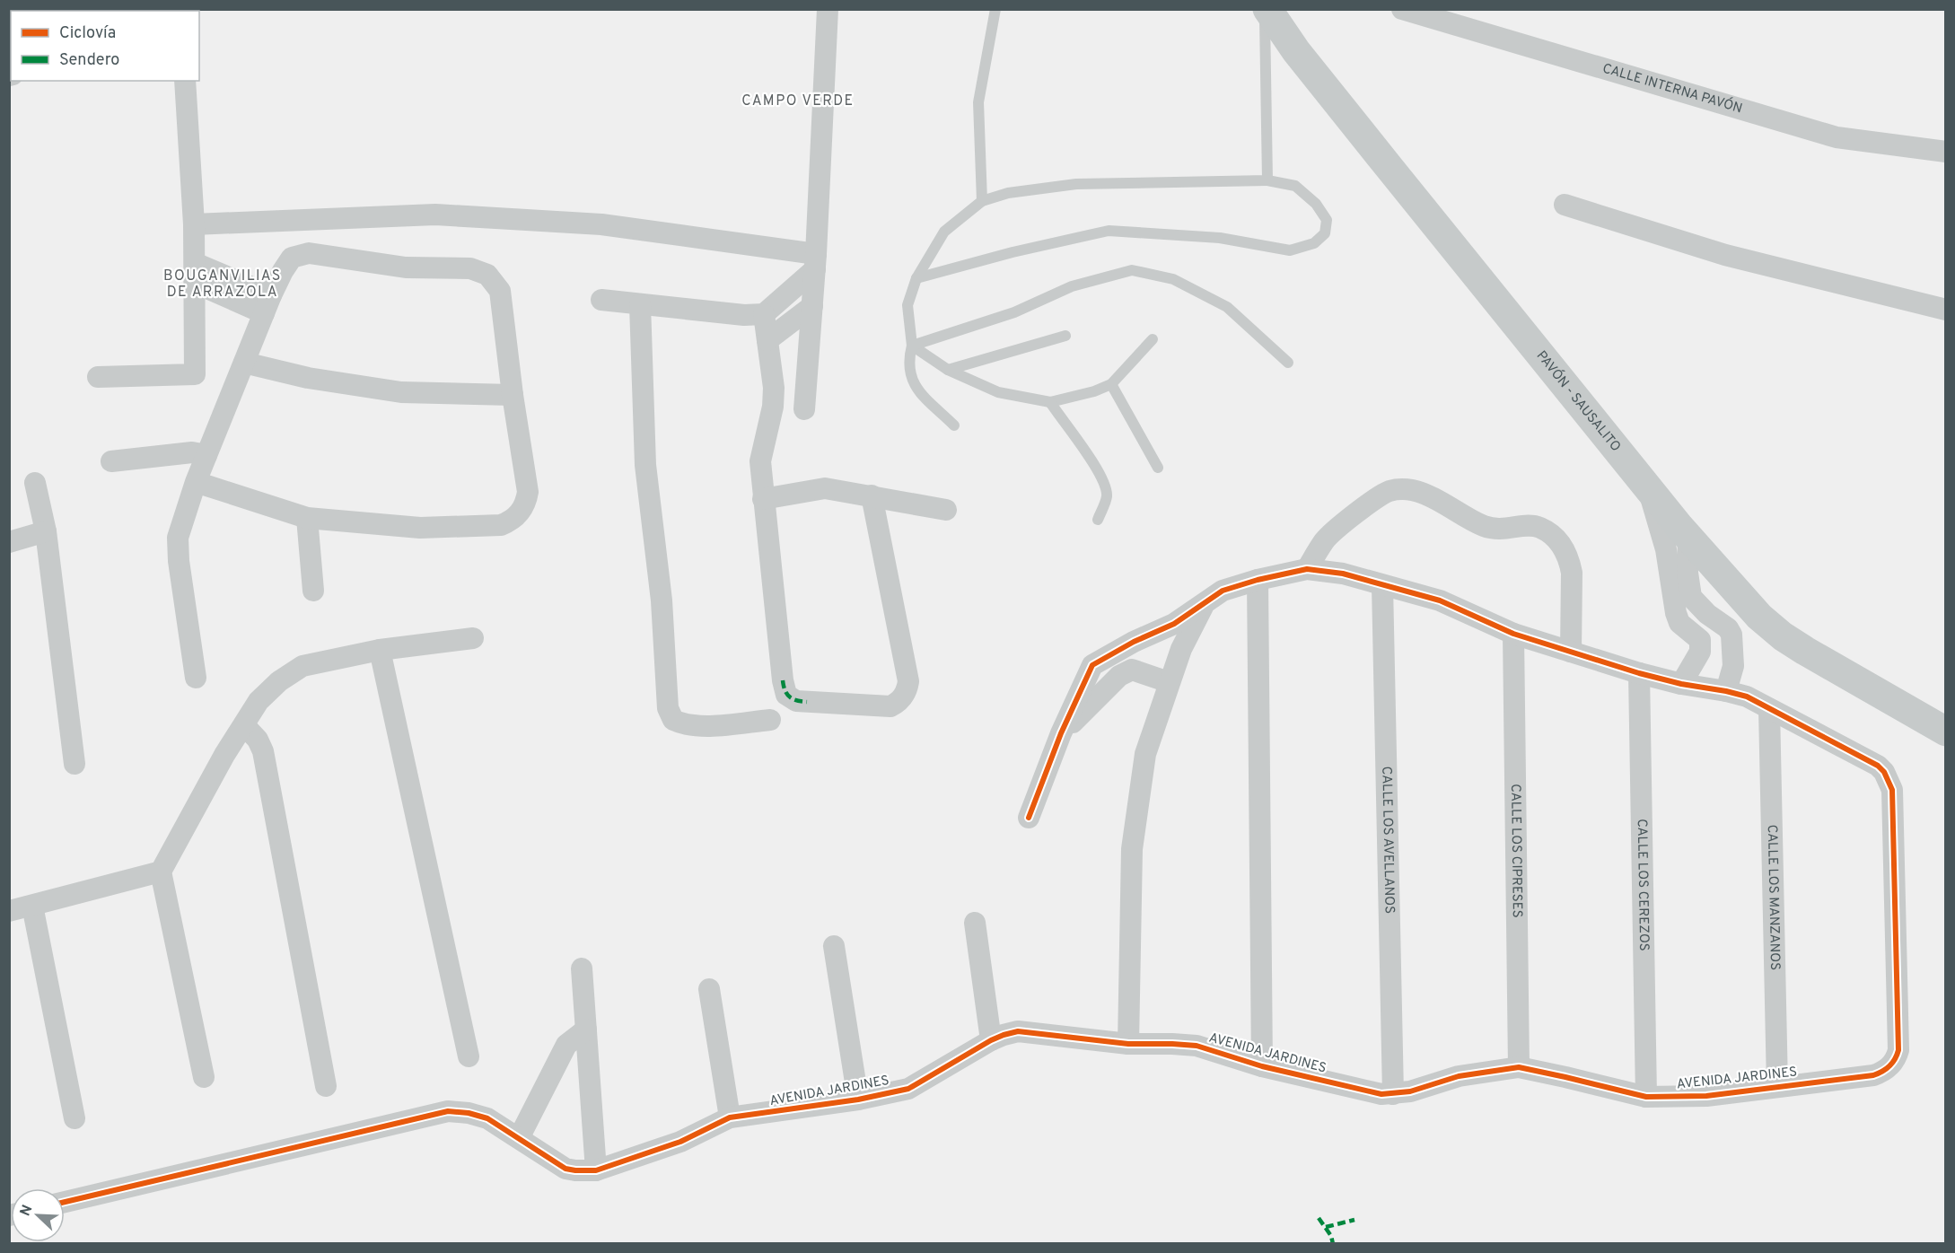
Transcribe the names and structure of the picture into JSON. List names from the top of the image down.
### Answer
{
  "streets": {
    "street": [
      "CALLE INTERNA PAVÓN",
      "PAVÓN - SAUSALITO",
      "CALLE LOS AVELLANOS",
      "CALLE LOS CIPRESES",
      "CALLE LOS CEREZOS",
      "CALLE LOS MANZANOS",
      "AVENIDA JARDINES"
    ]
  },
  "crossings": [
    ["CALLE LOS AVELLANOS", "AVENIDA JARDINES"],
    ["CALLE LOS CIPRESES", "AVENIDA JARDINES"],
    ["CALLE LOS CEREZOS", "AVENIDA JARDINES"],
    ["CALLE LOS MANZANOS", "AVENIDA JARDINES"]
  ],
  "districts": ["CAMPO VERDE", "BOUGANVILIAS DE ARRAZOLA"],
  "legend": ["Ciclovía", "Sendero"],
  "north": "top left"
}
